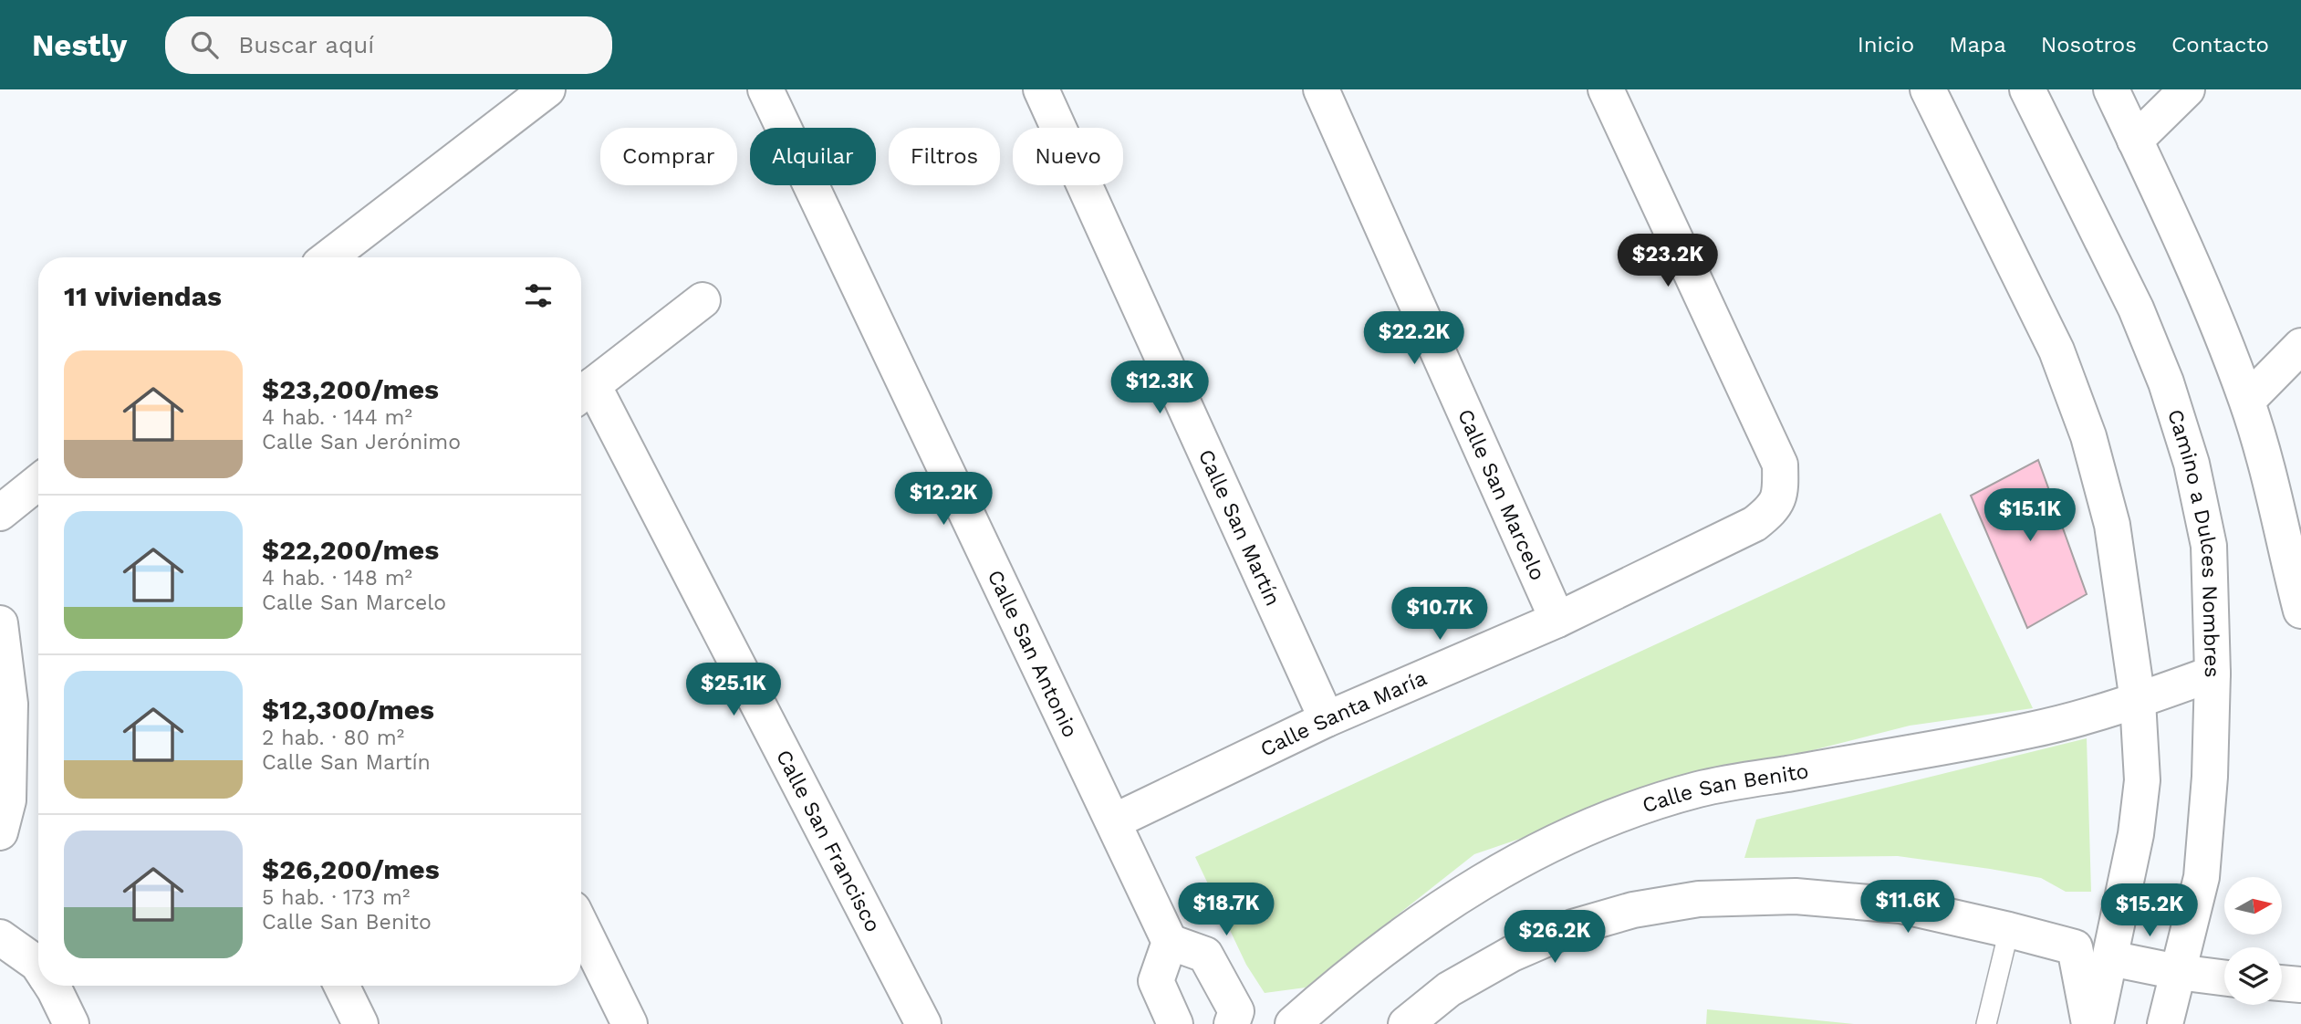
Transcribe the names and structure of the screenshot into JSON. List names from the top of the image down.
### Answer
{
  "streets": {
    "street": [
      "Calle San Marcelo",
      "Calle San Martín",
      "Camino a Dulces Nombres",
      "Calle San Antonio",
      "Calle Santa María",
      "Calle San Benito",
      "Calle San Francisco"
    ]
  },
  "crossings": [
    ["Calle San Marcelo", "Calle Santa María"],
    ["Calle San Martín", "Calle Santa María"],
    ["Camino a Dulces Nombres", "Calle San Benito"],
    ["Calle San Antonio", "Calle Santa María"]
  ],
  "north": "right",
  "page": {
    "header": "Nestly",
    "search": "Buscar aquí",
    "nav": [
      "Inicio",
      "Mapa",
      "Nosotros",
      "Contacto"
    ],
    "chip": [
      "Comprar",
      "Alquilar",
      "Filtros",
      "Nuevo"
    ],
    "price": [
      "$23.2K",
      "$22.2K",
      "$12.3K",
      "$12.2K",
      "$15.1K",
      "$10.7K",
      "$25.1K",
      "$11.6K",
      "$18.7K",
      "$15.2K",
      "$26.2K"
    ],
    "heading": "11 viviendas",
    "list": [
      {
        "name": "$23,200/mes",
        "note": "4 hab. · 144 m² · Calle San Jerónimo"
      },
      {
        "name": "$22,200/mes",
        "note": "4 hab. · 148 m² · Calle San Marcelo"
      },
      {
        "name": "$12,300/mes",
        "note": "2 hab. · 80 m² · Calle San Martín"
      },
      {
        "name": "$26,200/mes",
        "note": "5 hab. · 173 m² · Calle San Benito"
      }
    ]
  }
}
